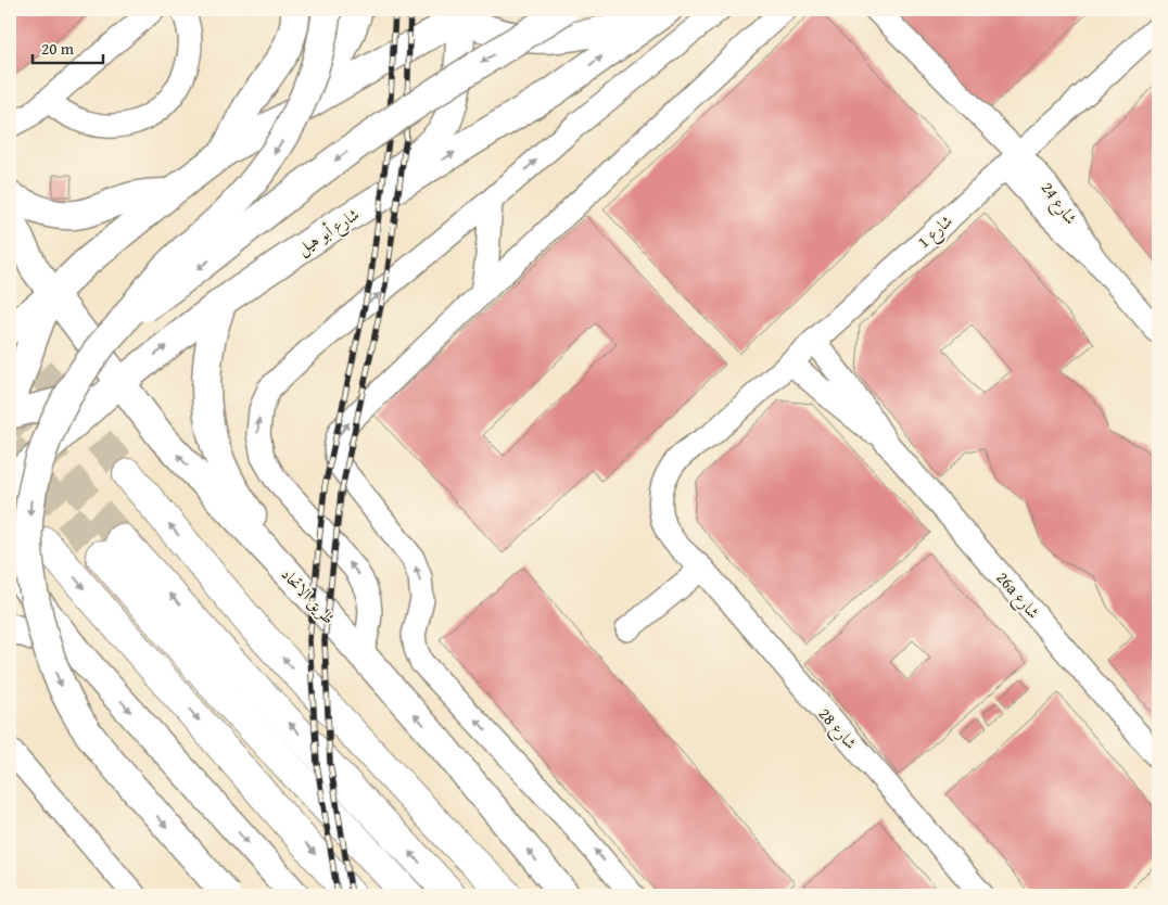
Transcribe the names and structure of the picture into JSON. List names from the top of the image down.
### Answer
{
  "streets": {
    "main road": ["شارع أبو هيل", "طريق الاتحاد"],
    "street": [
      "شارع 24",
      "شارع 1",
      "26a شارع",
      "شارع 28"
    ]
  },
  "crossings": [
    ["شارع 24", "شارع 1"],
    ["شارع أبو هيل", "طريق الاتحاد"],
    ["شارع 1", "26a شارع"],
    ["شارع 1", "شارع 28"]
  ],
  "scale_bar": "20 m"
}
